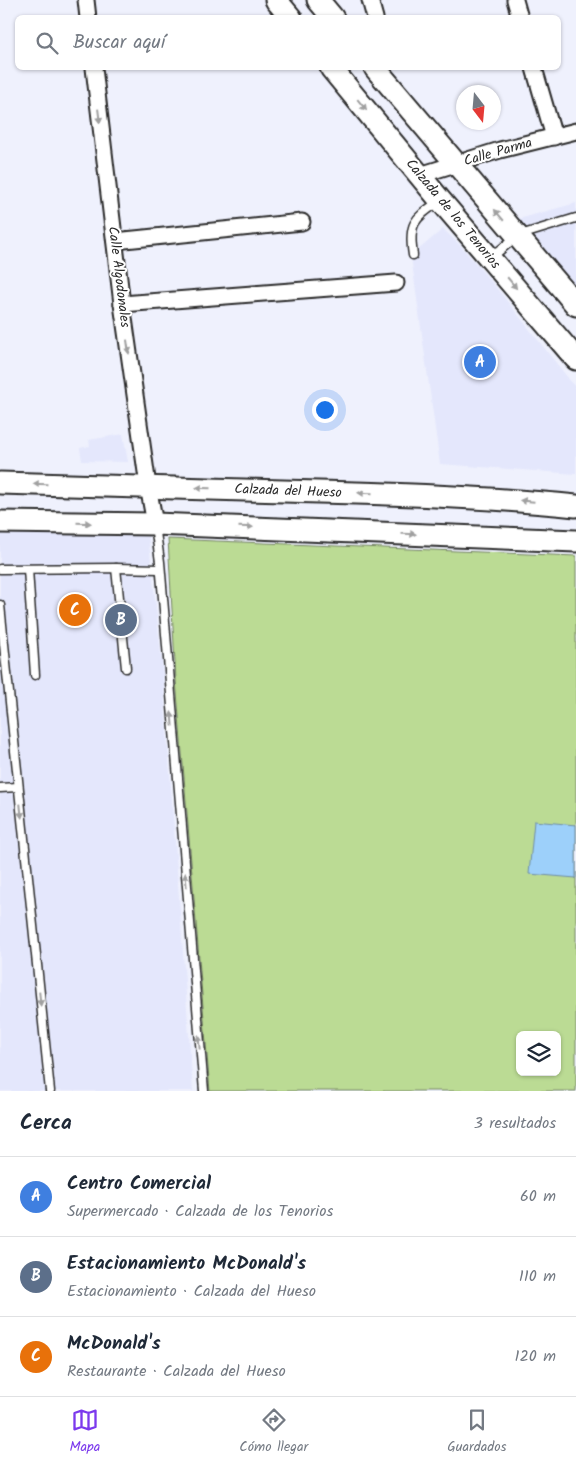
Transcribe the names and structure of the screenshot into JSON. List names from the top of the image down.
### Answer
{
  "streets": {
    "main road": ["Calzada de los Tenorios", "Calzada del Hueso"],
    "street": ["Calle Parma", "Calle Algodonales"]
  },
  "crossings": [
    ["Calle Parma", "Calzada de los Tenorios"],
    ["Calle Algodonales", "Calzada del Hueso"]
  ],
  "one_way": ["Calle Algodonales"],
  "north": "bottom",
  "page": {
    "search": "Buscar aquí",
    "pins": ["A", "C", "B"],
    "heading": ["Cerca", "3 resultados"],
    "list": [
      {
        "mark": "A",
        "name": "Centro Comercial",
        "note": "Supermercado · Calzada de los Tenorios",
        "value": "60 m"
      },
      {
        "mark": "B",
        "name": "Estacionamiento McDonald's",
        "note": "Estacionamiento · Calzada del Hueso",
        "value": "110 m"
      },
      {
        "mark": "C",
        "name": "McDonald's",
        "note": "Restaurante · Calzada del Hueso",
        "value": "120 m"
      }
    ],
    "nav": ["Mapa", "Cómo llegar", "Guardados"]
  }
}
